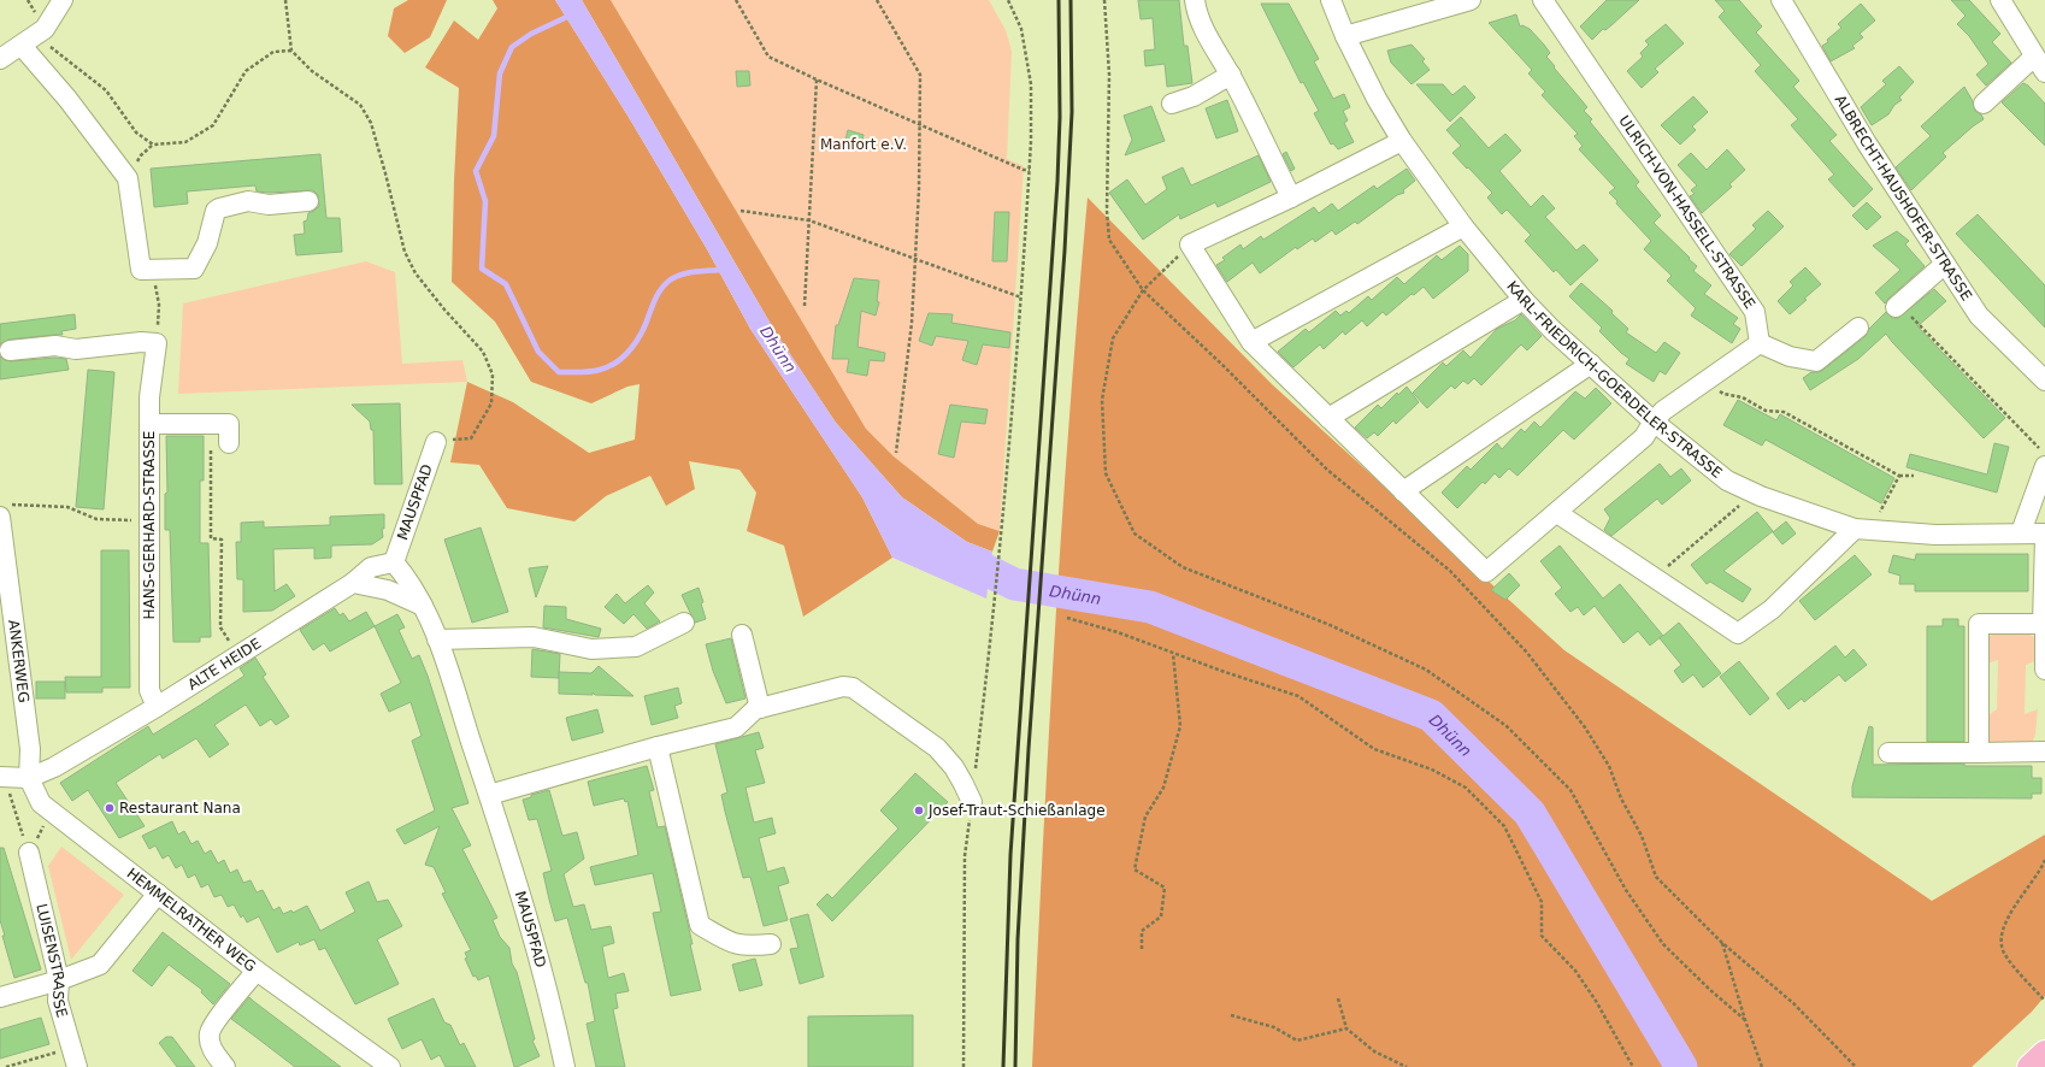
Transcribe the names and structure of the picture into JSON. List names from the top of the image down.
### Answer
{
  "streets": {
    "street": [
      "ALBRECHT-HAUSHOFER-STRASSE",
      "ULRICH-VON-HASSELL-STRASSE",
      "KARL-FRIEDRICH-GOERDELER-STRASSE",
      "MAUSPFAD",
      "HANS-GERHARD-STRASSE",
      "ANKERWEG",
      "ALTE HEIDE",
      "HEMMELRATHER WEG",
      "LUISENSTRASSE"
    ]
  },
  "crossings": [
    ["HANS-GERHARD-STRASSE", "ALTE HEIDE"],
    ["ANKERWEG", "ALTE HEIDE"],
    ["ANKERWEG", "HEMMELRATHER WEG"],
    ["ALTE HEIDE", "HEMMELRATHER WEG"]
  ],
  "water": ["Dhünn"],
  "parks": ["Manfort e.V."],
  "places": ["Restaurant Nana", "Josef-Traut-Schießanlage"]
}
